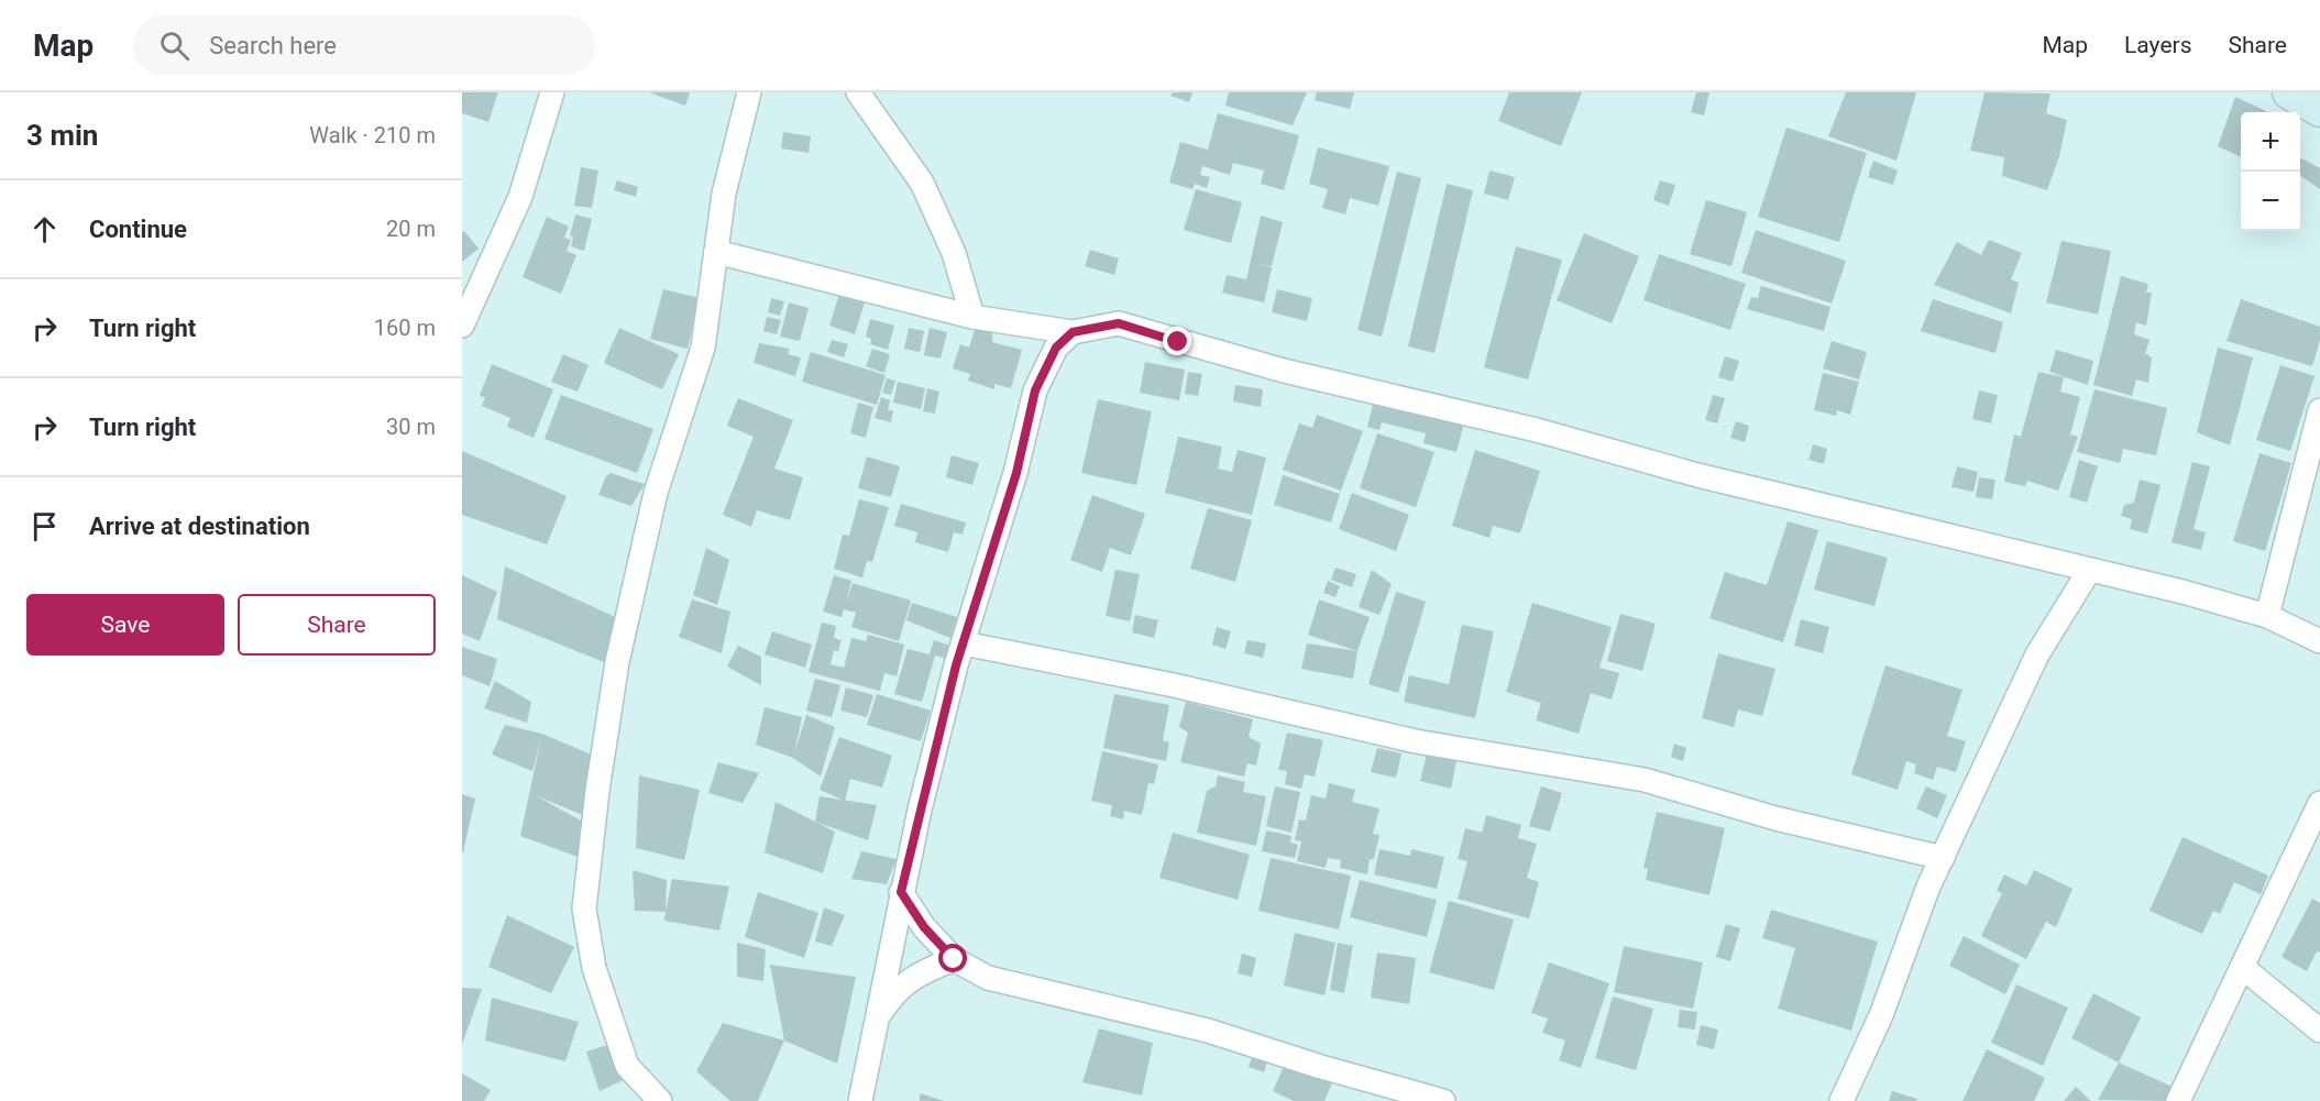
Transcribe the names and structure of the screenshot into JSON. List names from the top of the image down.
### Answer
{
  "page": {
    "header": "Map",
    "search": "Search here",
    "nav": ["Map", "Layers", "Share"],
    "heading": ["3 min", "Walk · 210 m"],
    "map_buttons": ["+", "−"],
    "list": [
      ["Continue", "20 m"],
      ["Turn right", "160 m"],
      ["Turn right", "30 m"],
      "Arrive at destination"
    ],
    "buttons": ["Save", "Share"]
  }
}
